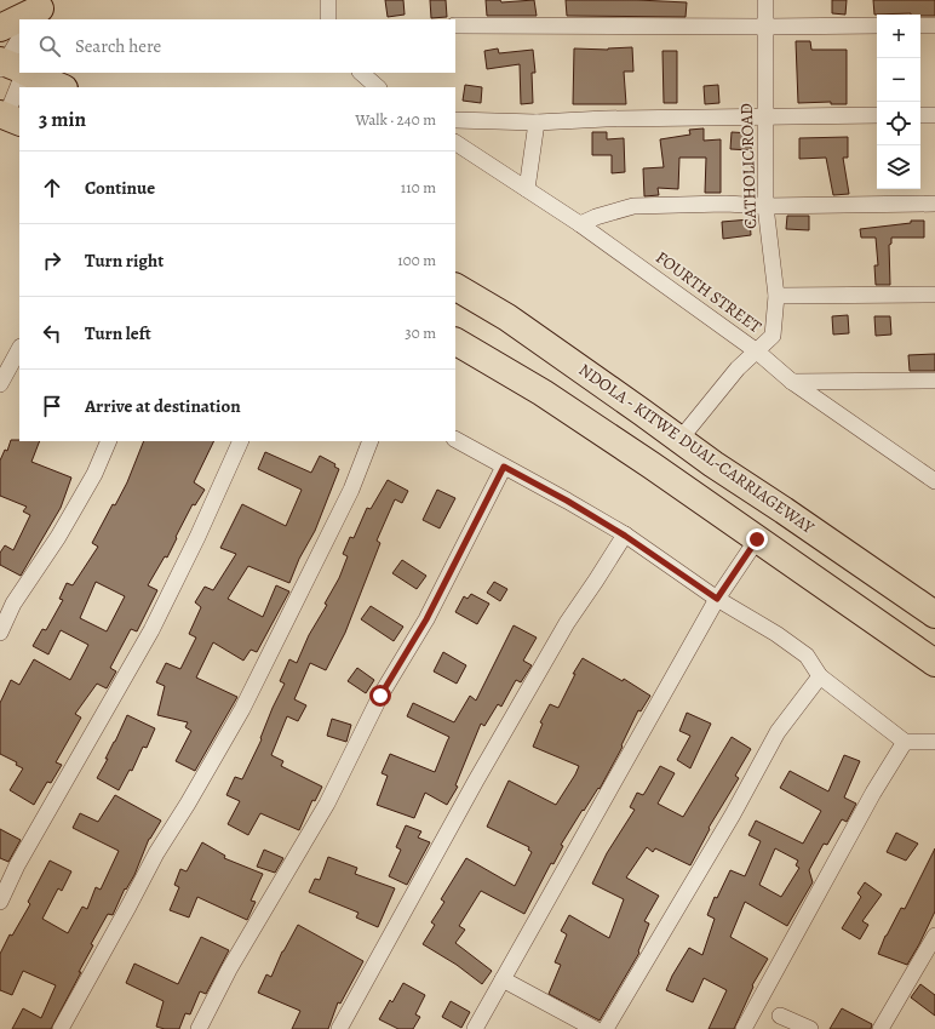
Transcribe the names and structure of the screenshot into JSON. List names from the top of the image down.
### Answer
{
  "streets": {
    "highway": ["NDOLA - KITWE DUAL-CARRIAGEWAY"],
    "street": ["CATHOLIC ROAD", "FOURTH STREET"]
  },
  "crossings": [
    ["CATHOLIC ROAD", "FOURTH STREET"],
    ["CATHOLIC ROAD", "NDOLA - KITWE DUAL-CARRIAGEWAY"]
  ],
  "page": {
    "map_buttons": ["+", "−"],
    "search": "Search here",
    "heading": ["3 min", "Walk · 240 m"],
    "list": [
      ["Continue", "110 m"],
      ["Turn right", "100 m"],
      ["Turn left", "30 m"],
      "Arrive at destination"
    ]
  }
}
